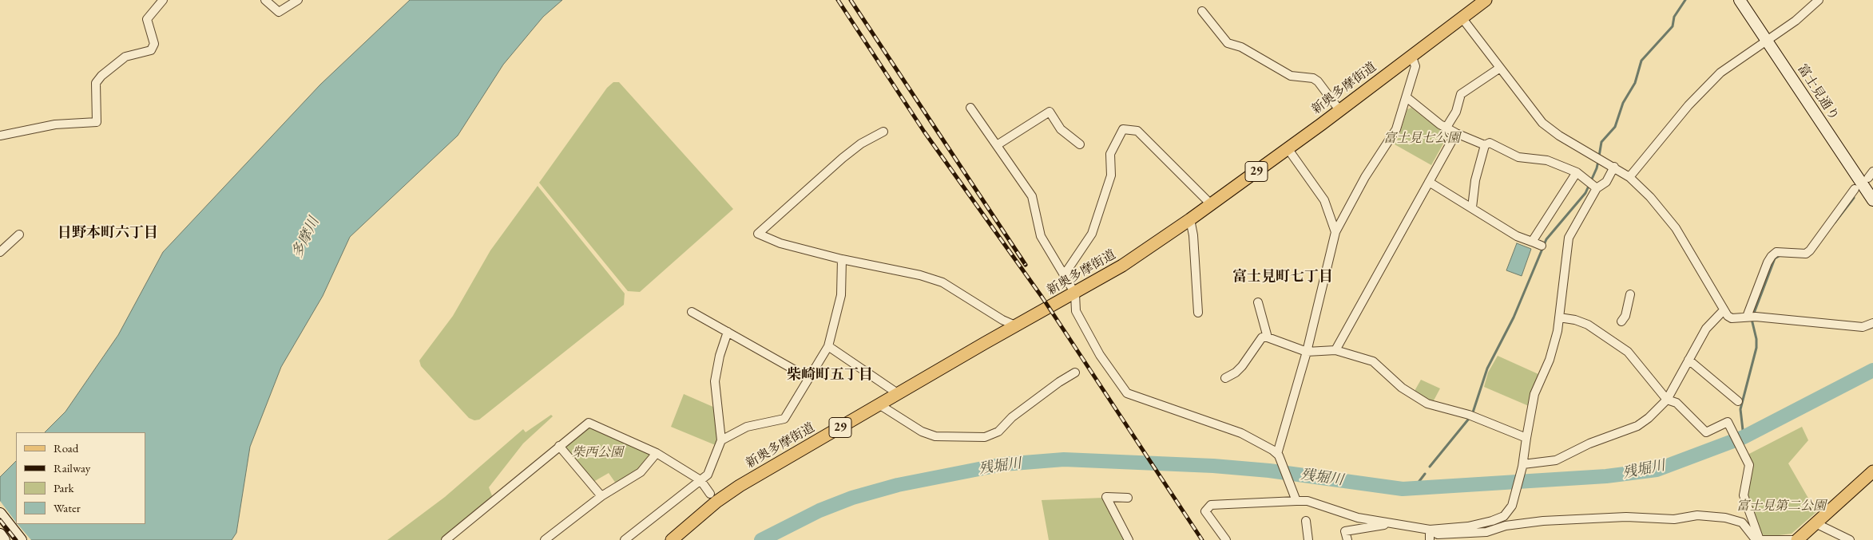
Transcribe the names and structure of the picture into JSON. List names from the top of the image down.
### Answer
{
  "streets": {
    "main road": ["新奥多摩街道", "29"],
    "street": ["富士見通り"]
  },
  "districts": ["日野本町六丁目", "富士見町七丁目", "柴崎町五丁目"],
  "water": ["多摩川", "残堀川"],
  "parks": ["富士見七公園", "柴西公園", "富士見第二公園"],
  "legend": [
    "Road",
    "Railway",
    "Park",
    "Water"
  ]
}
